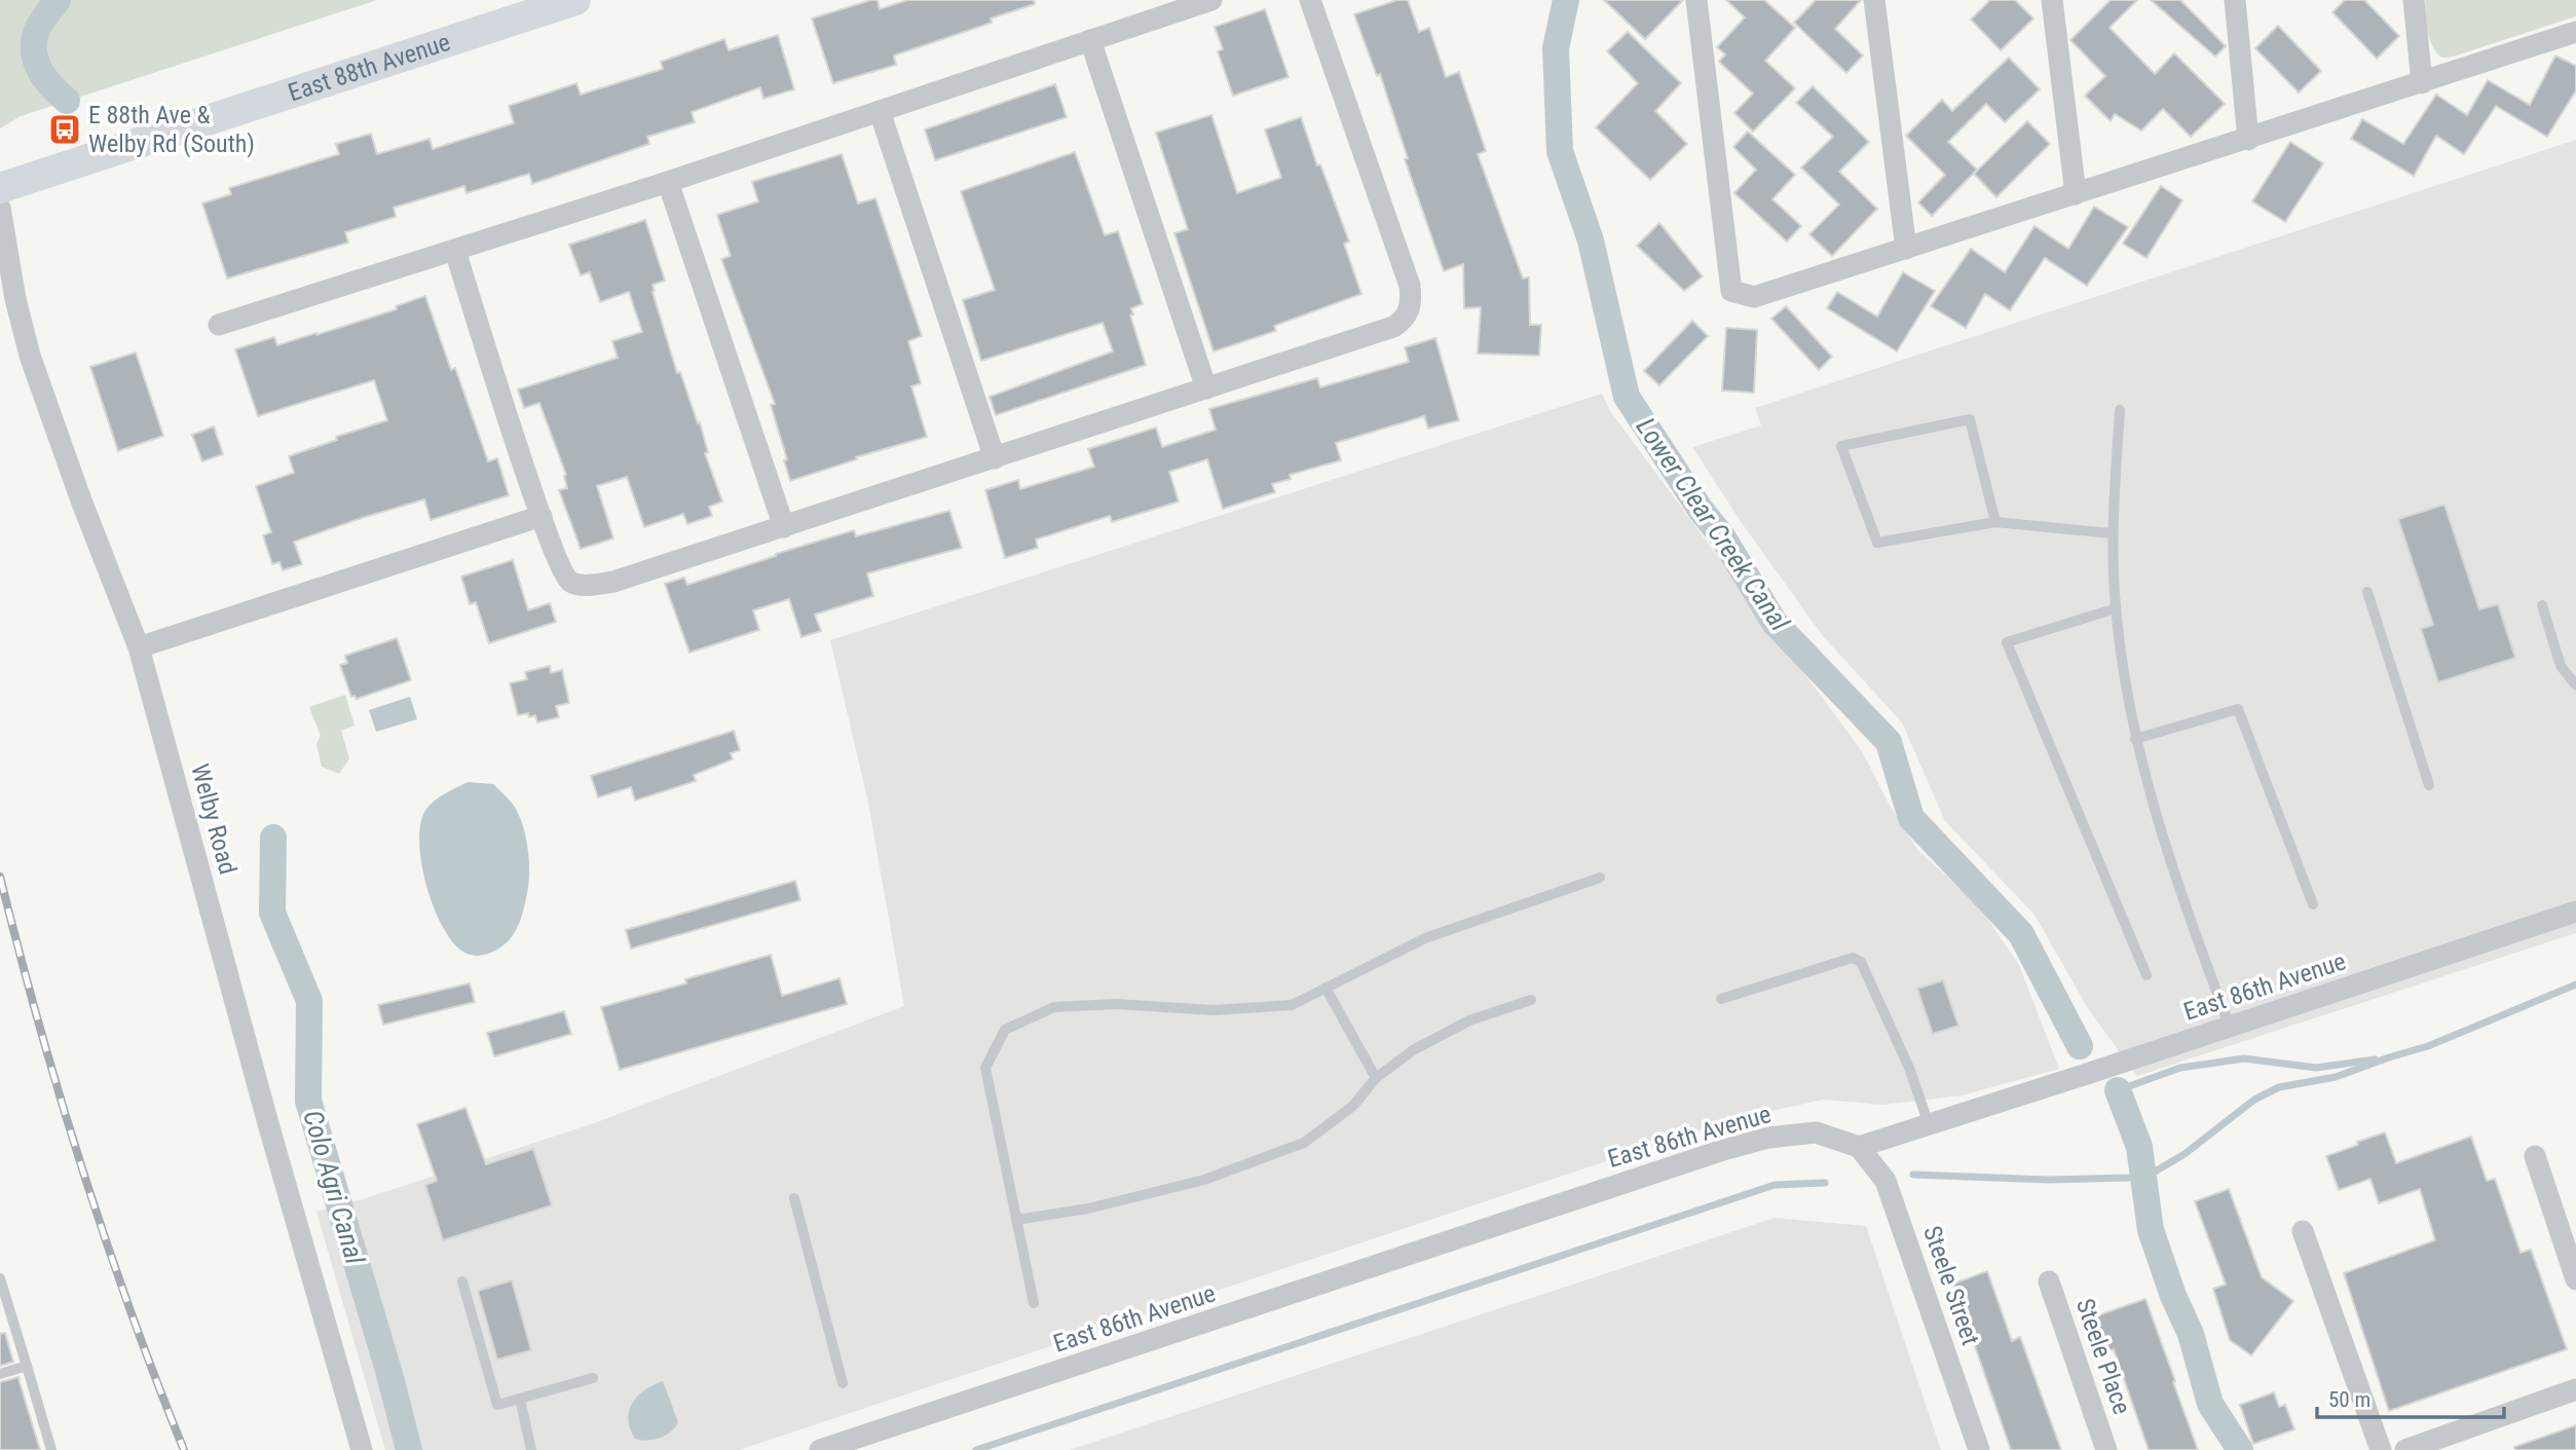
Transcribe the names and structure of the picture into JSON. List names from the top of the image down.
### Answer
{
  "streets": {
    "main road": ["East 88th Avenue"],
    "street": [
      "Welby Road",
      "East 86th Avenue",
      "Steele Street",
      "Steele Place"
    ]
  },
  "crossings": [
    ["East 86th Avenue", "Steele Street"]
  ],
  "water": ["Lower Clear Creek Canal", "Colo Agri Canal"],
  "places": {
    "bus stop": ["E 88th Ave & Welby Rd (South)"]
  },
  "scale_bar": "50 m"
}
